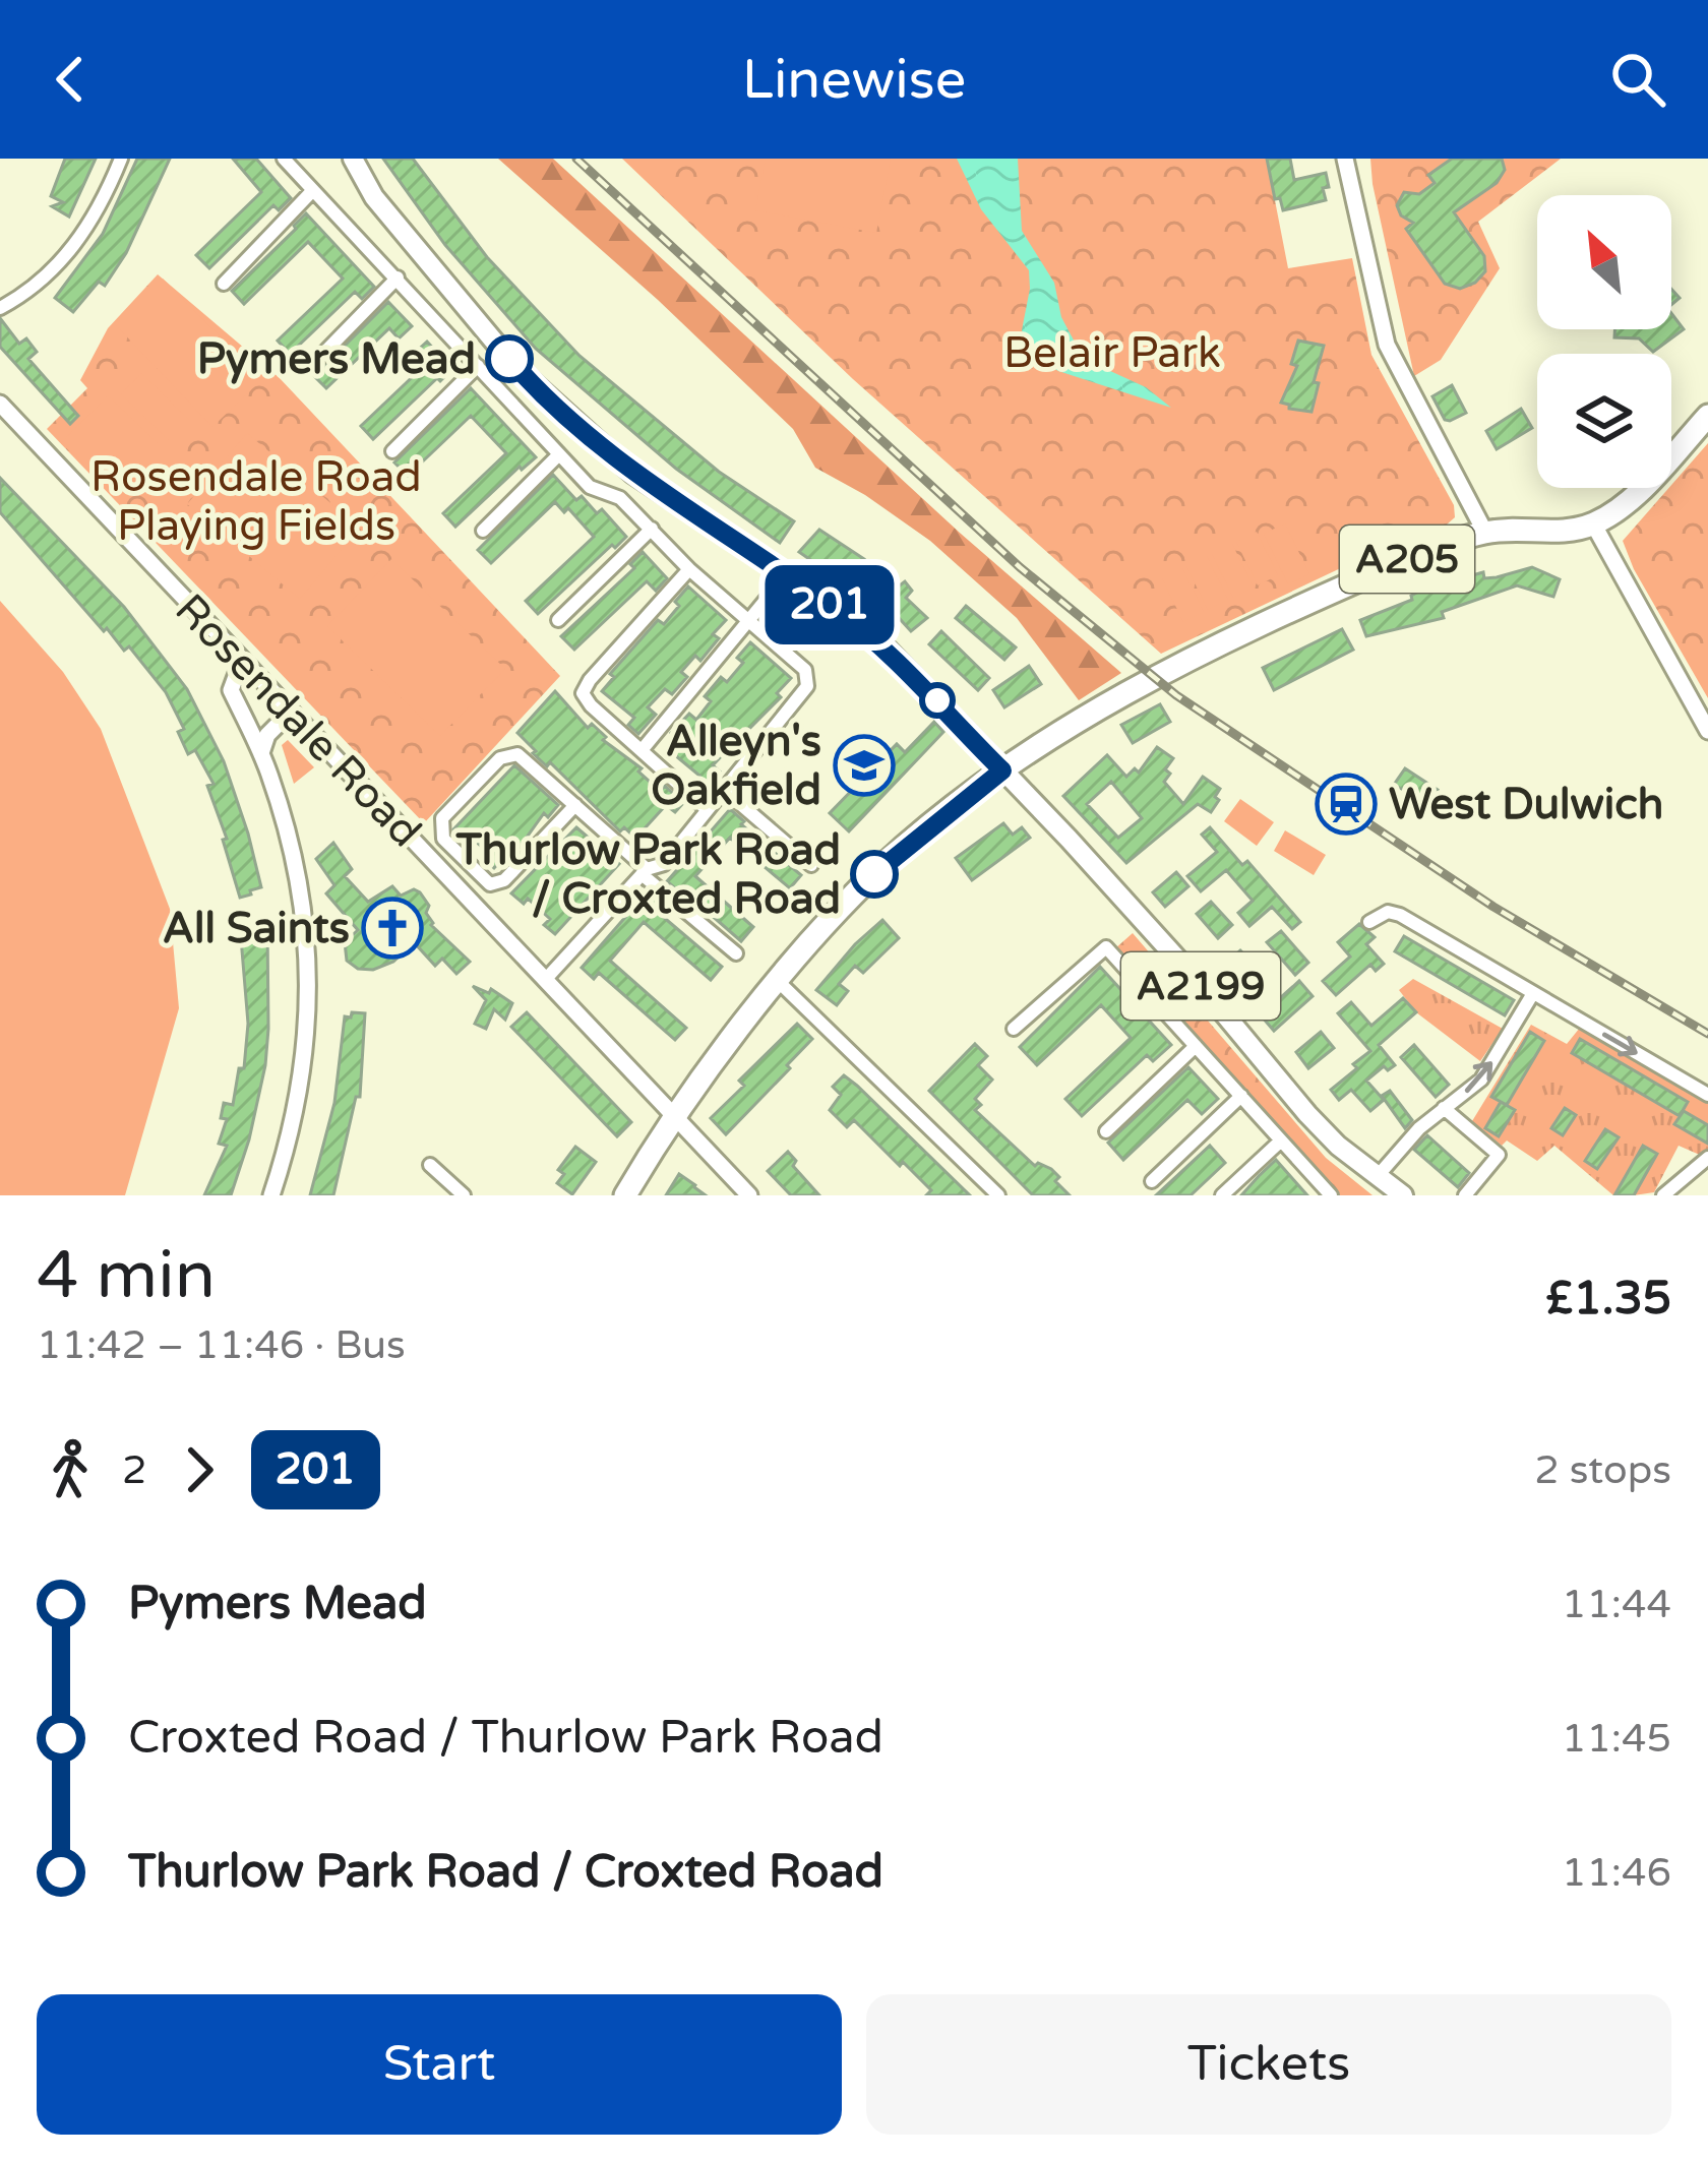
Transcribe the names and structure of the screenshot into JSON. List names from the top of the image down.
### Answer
{
  "streets": {
    "highway": ["A205"],
    "main road": ["A2199"],
    "street": ["Rosendale Road"]
  },
  "crossings": [
    ["A205", "Rosendale Road"],
    ["A205", "A2199"]
  ],
  "parks": ["Belair Park", "Rosendale Road Playing Fields"],
  "places": {
    "other": ["Pymers Mead", "Thurlow Park Road / Croxted Road"],
    "school or university": ["Alleyn's Oakfield"],
    "station": ["West Dulwich"],
    "church": ["All Saints"]
  },
  "lines": ["bus line 201"],
  "north": "top left",
  "page": {
    "header": "Linewise",
    "on_map": "201",
    "heading": ["4 min", "11:42 – 11:46 · Bus", "£1.35"],
    "legs": ["2", "201", "2 stops"],
    "list": [
      {
        "name": "Pymers Mead",
        "value": "11:44"
      },
      {
        "name": "Croxted Road / Thurlow Park Road",
        "value": "11:45"
      },
      {
        "name": "Thurlow Park Road / Croxted Road",
        "value": "11:46"
      }
    ],
    "buttons": ["Start", "Tickets"]
  }
}
